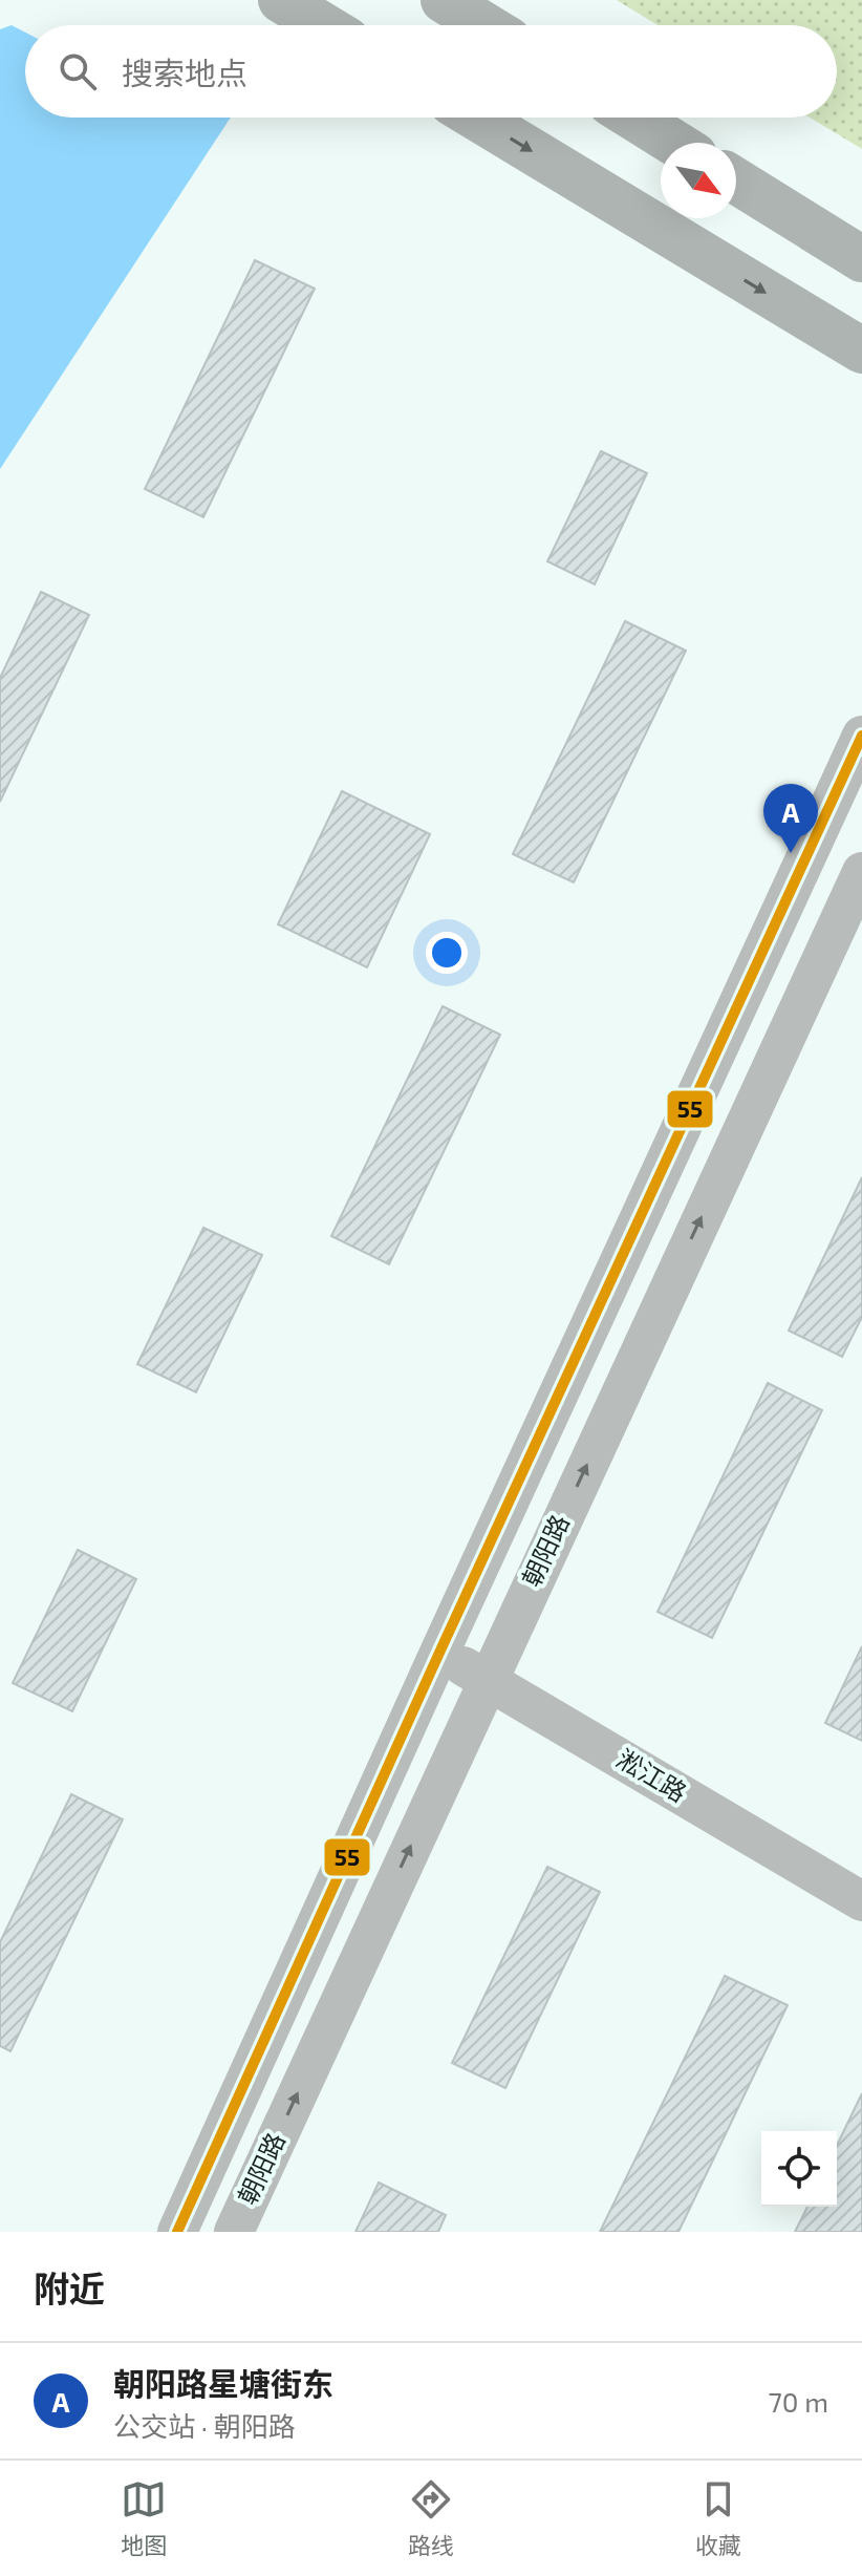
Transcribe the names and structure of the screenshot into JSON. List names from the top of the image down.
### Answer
{
  "streets": {
    "street": ["朝阳路", "淞江路"]
  },
  "crossings": [
    ["朝阳路", "淞江路"]
  ],
  "lines": ["transit line 55"],
  "north": "bottom right",
  "page": {
    "search": "搜索地点",
    "pins": "A",
    "heading": "附近",
    "list": [
      {
        "mark": "A",
        "name": "朝阳路星塘街东",
        "note": "公交站 · 朝阳路",
        "value": "70 m"
      }
    ],
    "nav": ["地图", "路线", "收藏"]
  }
}
